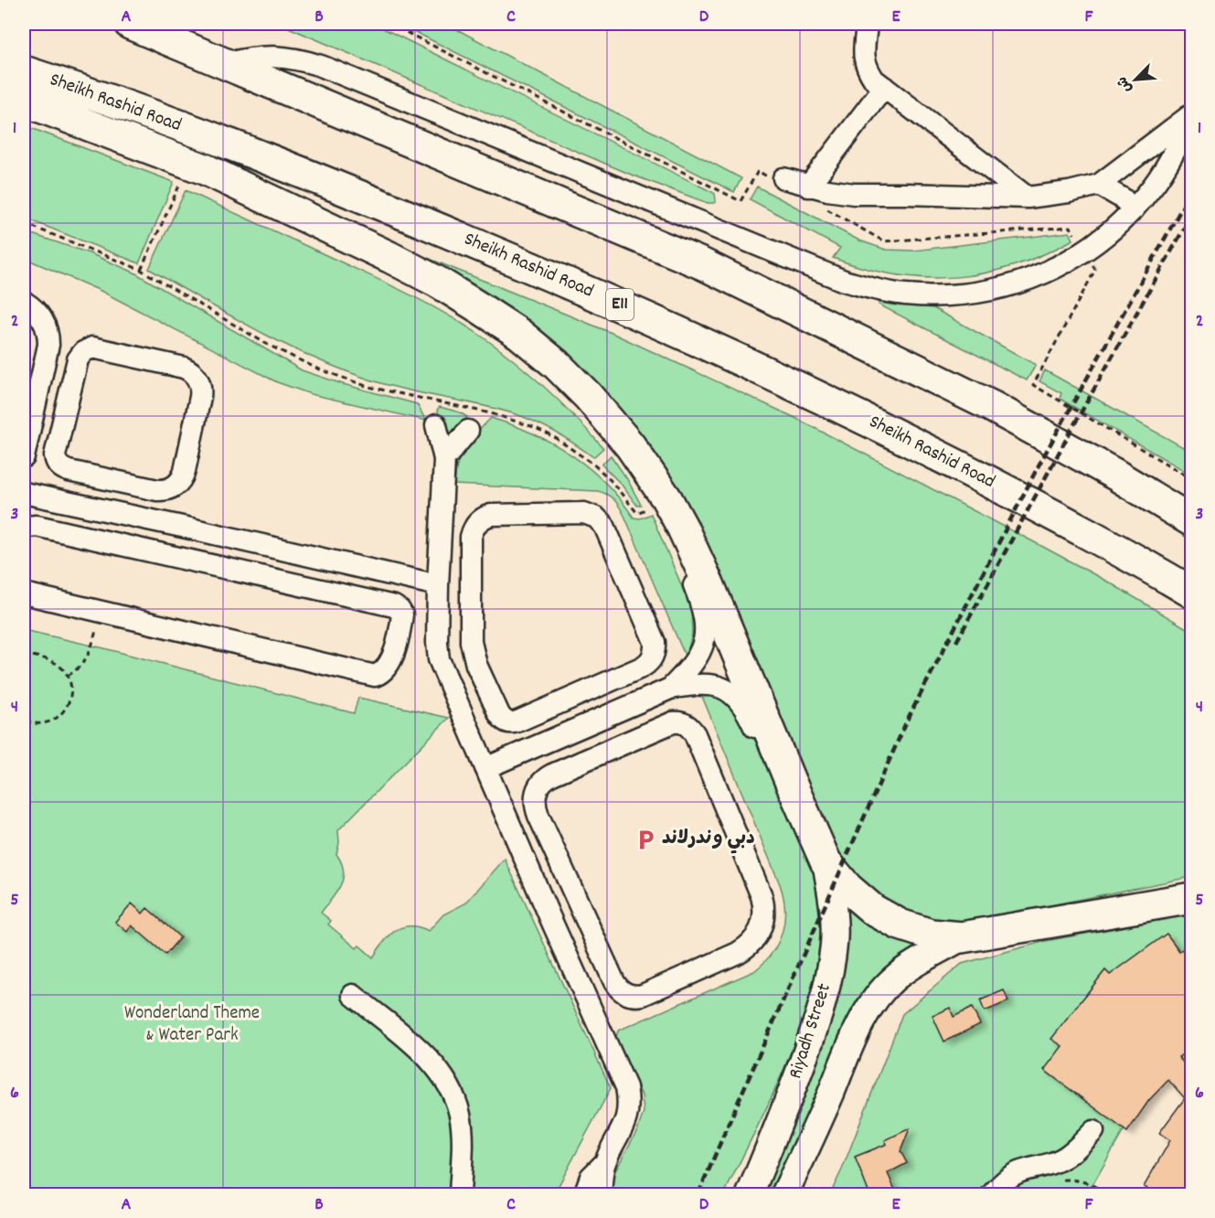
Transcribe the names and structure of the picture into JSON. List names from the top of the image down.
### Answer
{
  "streets": {
    "highway": ["Sheikh Rashid Road", "E11"],
    "main road": ["Riyadh Street"]
  },
  "parks": ["Wonderland Theme & Water Park"],
  "places": {
    "parking": ["دبي وندرلاند"]
  },
  "north": "bottom left",
  "grid": {
    "columns": [
      "A",
      "B",
      "C",
      "D",
      "E",
      "F"
    ],
    "rows": [
      "1",
      "2",
      "3",
      "4",
      "5",
      "6"
    ]
  }
}
